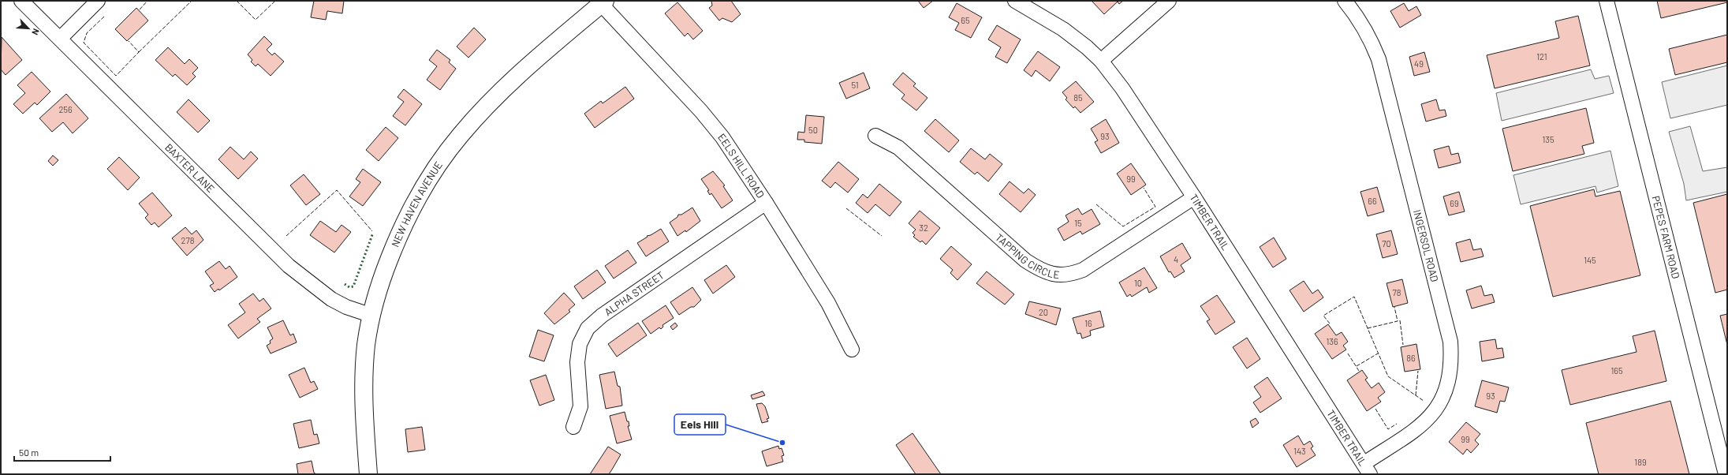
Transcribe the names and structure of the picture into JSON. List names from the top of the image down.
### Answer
{
  "streets": {
    "main road": ["NEW HAVEN AVENUE"],
    "street": [
      "EELS HILL ROAD",
      "BAXTER LANE",
      "TIMBER TRAIL",
      "PEPES FARM ROAD",
      "INGERSOL ROAD",
      "TAPPING CIRCLE",
      "ALPHA STREET"
    ]
  },
  "crossings": [
    ["EELS HILL ROAD", "NEW HAVEN AVENUE"],
    ["EELS HILL ROAD", "ALPHA STREET"],
    ["BAXTER LANE", "NEW HAVEN AVENUE"],
    ["TIMBER TRAIL", "INGERSOL ROAD"],
    ["TIMBER TRAIL", "TAPPING CIRCLE"]
  ],
  "places": ["Eels Hill"],
  "house_numbers": [
    "65",
    "121",
    "49",
    "51",
    "85",
    "256",
    "50",
    "93",
    "135",
    "99",
    "66",
    "69",
    "15",
    "32",
    "278",
    "70",
    "4",
    "145",
    "10",
    "78",
    "20",
    "16",
    "136",
    "86",
    "165",
    "93",
    "99",
    "143",
    "189"
  ],
  "scale_bar": "50 m",
  "north": "bottom right"
}
